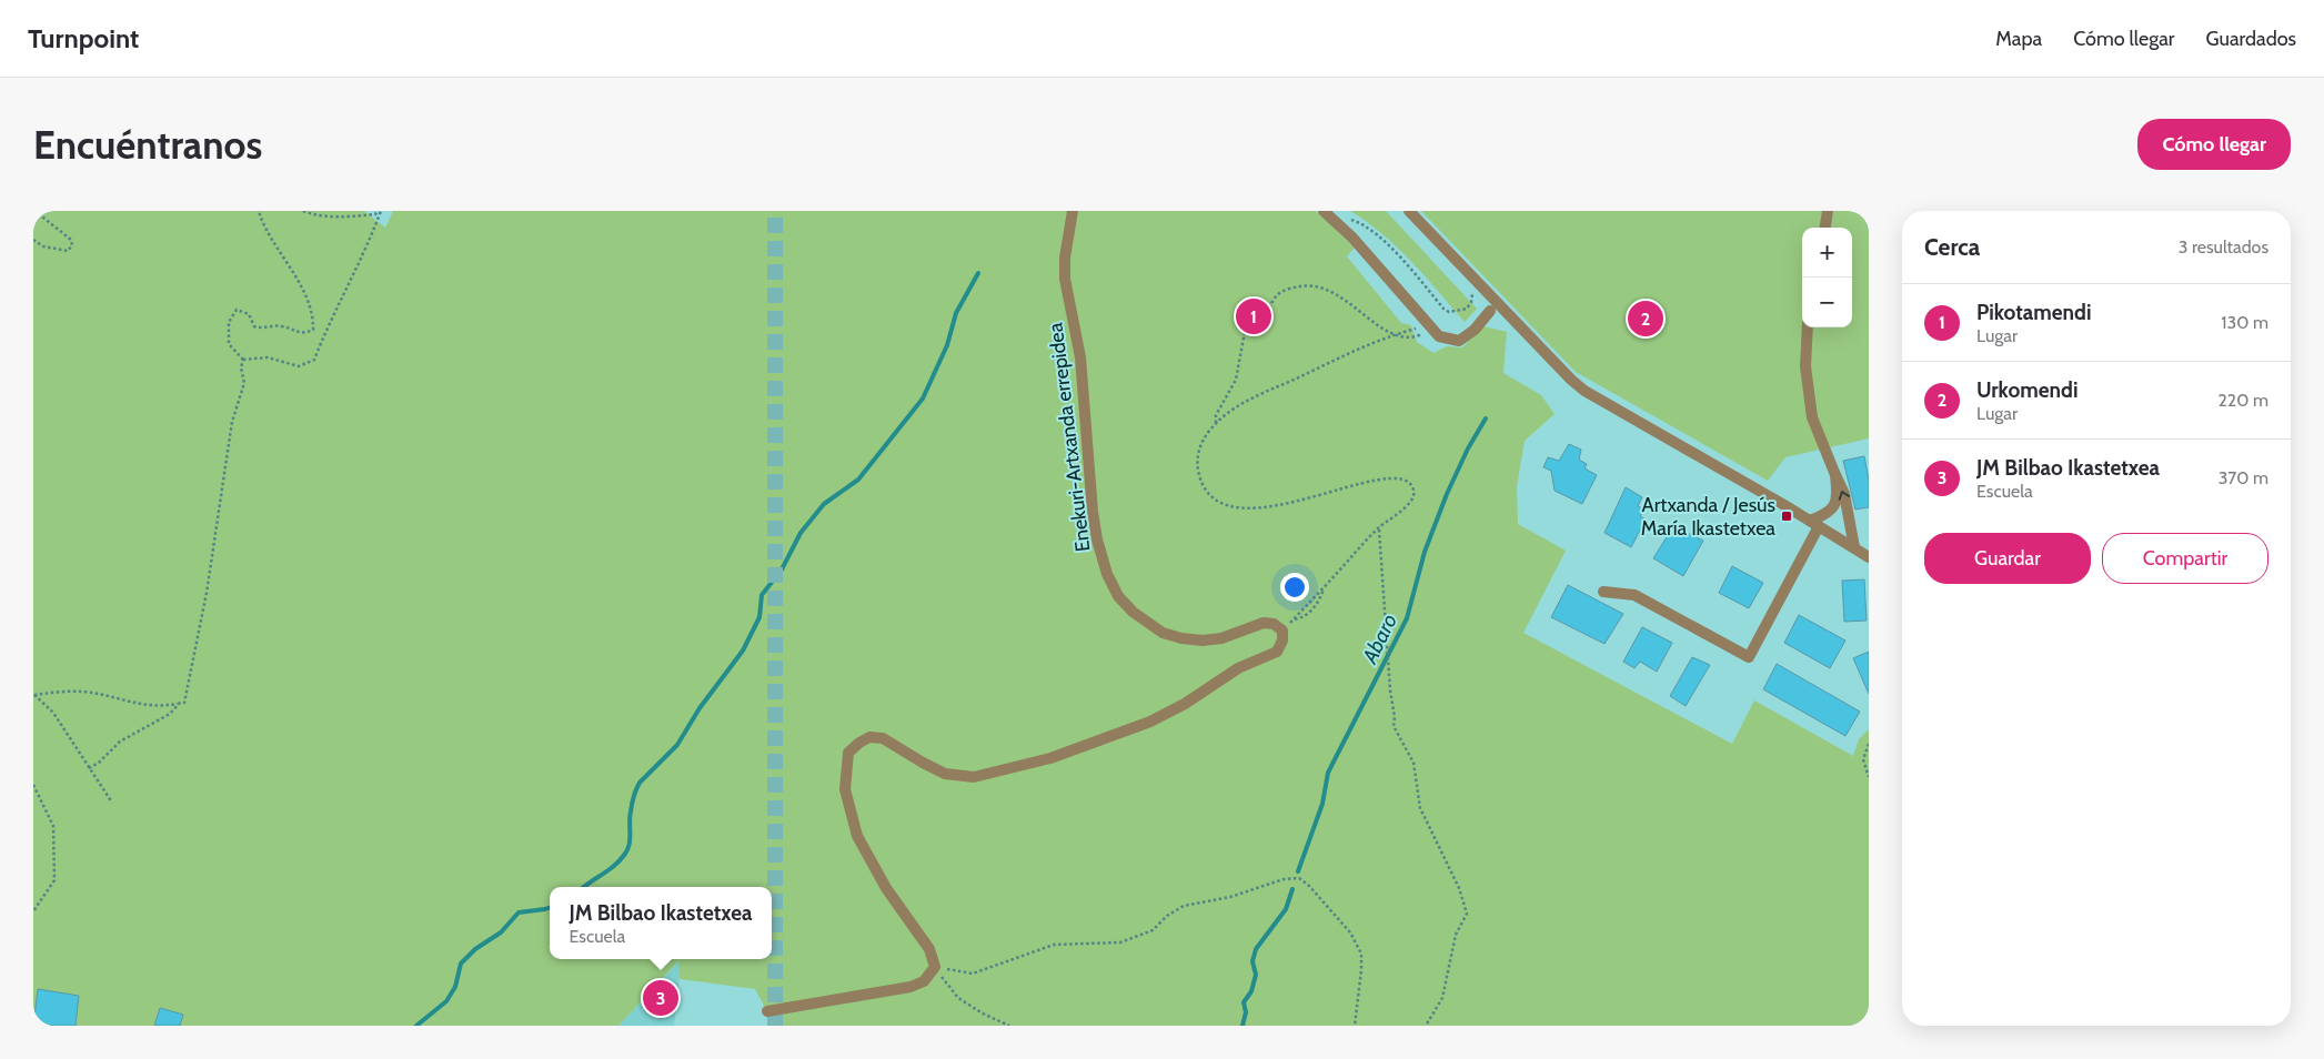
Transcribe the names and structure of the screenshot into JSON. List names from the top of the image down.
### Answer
{
  "streets": {
    "street": ["Enekuri-Artxanda errepidea"]
  },
  "water": ["Abaro"],
  "places": {
    "transit": ["Artxanda / Jesús María Ikastetxea"]
  },
  "page": {
    "header": "Turnpoint",
    "nav": ["Mapa", "Cómo llegar", "Guardados"],
    "buttons": [
      "Cómo llegar",
      ["Guardar", "Compartir"]
    ],
    "title": "Encuéntranos",
    "heading": ["Cerca", "3 resultados"],
    "map_buttons": ["+", "−"],
    "list": [
      {
        "mark": "1",
        "name": "Pikotamendi",
        "note": "Lugar",
        "value": "130 m"
      },
      {
        "mark": "2",
        "name": "Urkomendi",
        "note": "Lugar",
        "value": "220 m"
      },
      {
        "mark": "3",
        "name": "JM Bilbao Ikastetxea",
        "note": "Escuela",
        "value": "370 m"
      }
    ],
    "pins": ["1", "2", "3"],
    "popup": ["JM Bilbao Ikastetxea", "Escuela"]
  }
}
